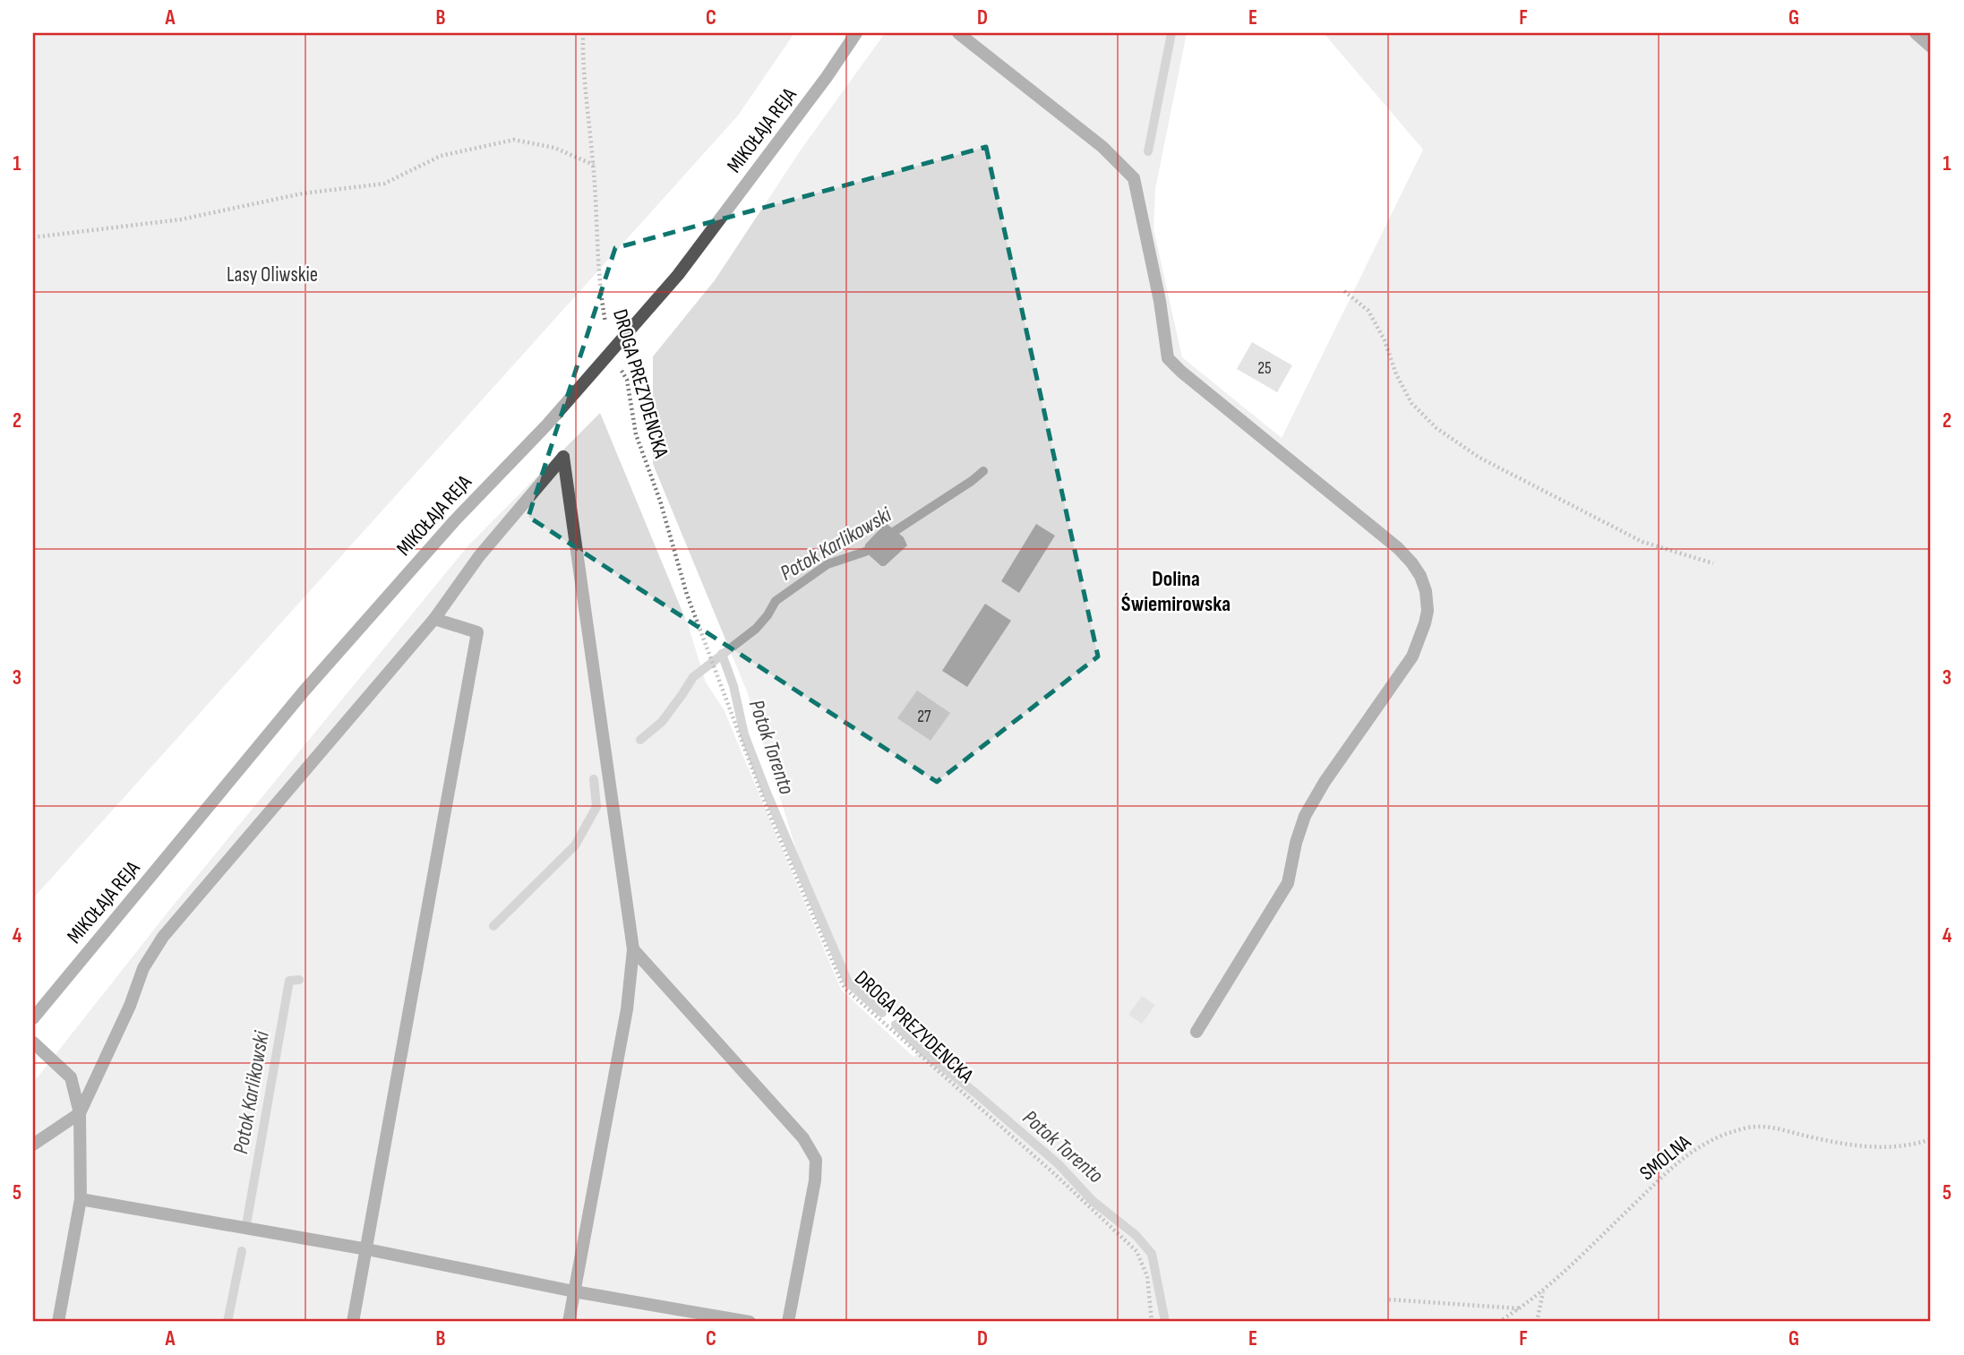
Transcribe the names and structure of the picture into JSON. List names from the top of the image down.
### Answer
{
  "streets": {
    "street": ["MIKOŁAJA REJA"],
    "path": ["DROGA PREZYDENCKA", "SMOLNA"]
  },
  "crossings": [
    ["MIKOŁAJA REJA", "DROGA PREZYDENCKA"]
  ],
  "districts": ["Dolina Świemirowska"],
  "water": ["Potok Karlikowski", "Potok Torento"],
  "parks": ["Lasy Oliwskie"],
  "house_numbers": ["25", "27"],
  "grid": {
    "columns": [
      "A",
      "B",
      "C",
      "D",
      "E",
      "F",
      "G"
    ],
    "rows": [
      "1",
      "2",
      "3",
      "4",
      "5"
    ]
  }
}
